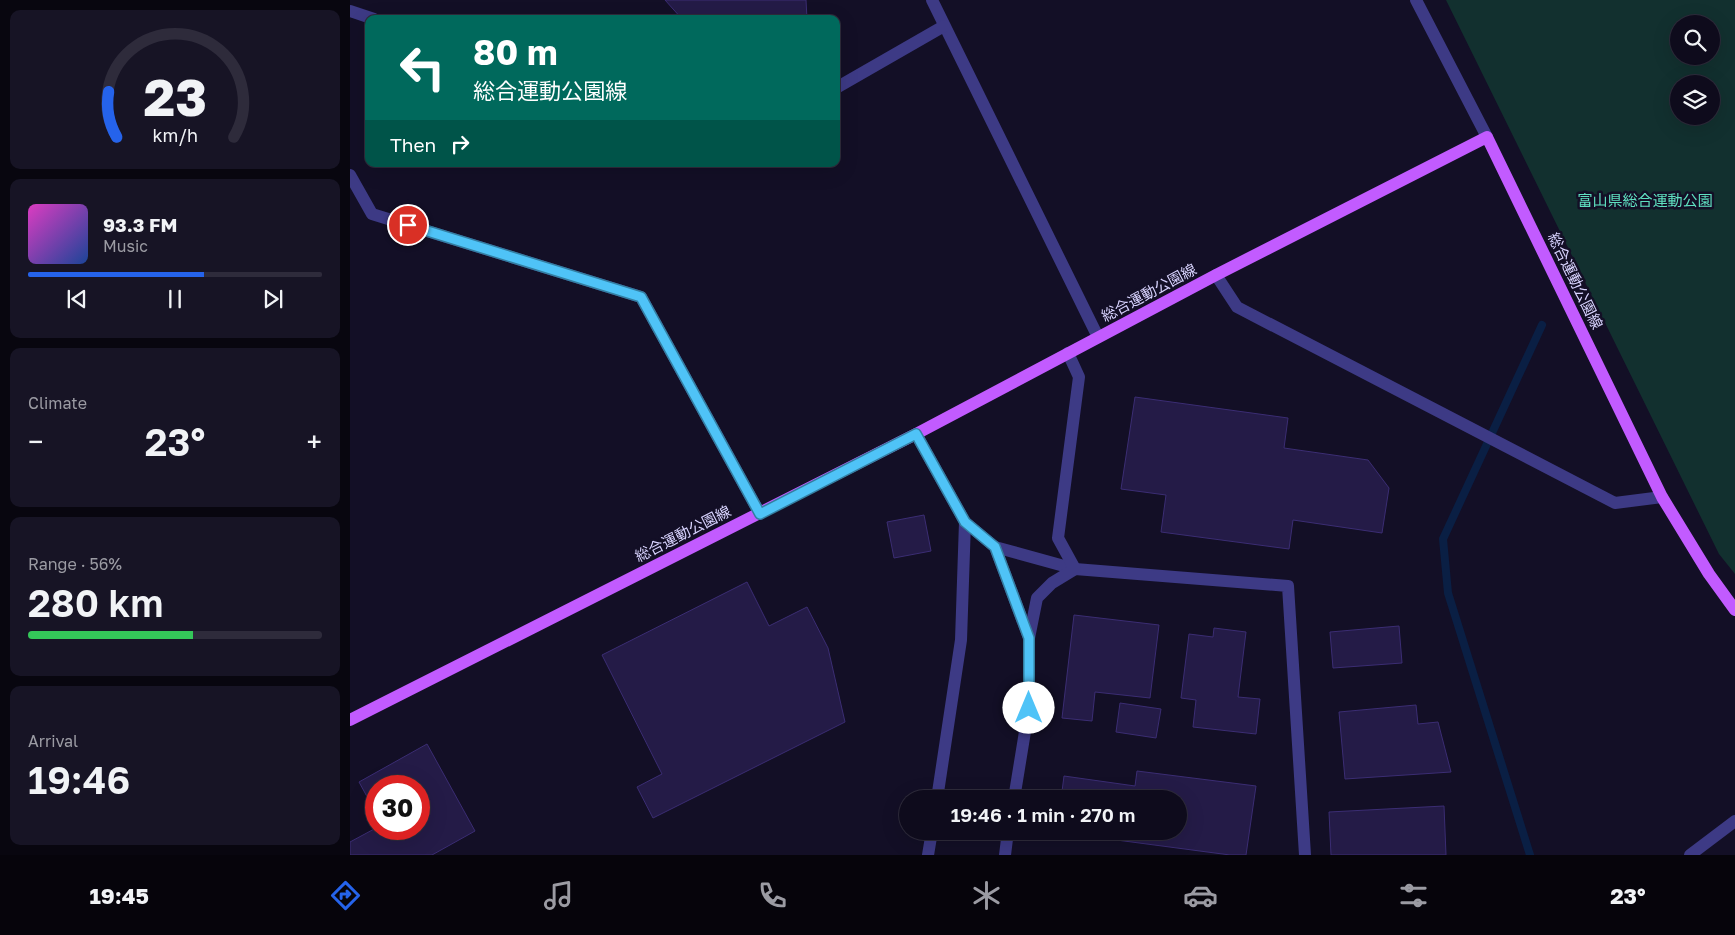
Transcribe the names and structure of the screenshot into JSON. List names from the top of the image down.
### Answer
{
  "streets": {
    "main road": ["総合運動公園線"]
  },
  "parks": ["富山県総合運動公園"],
  "page": {
    "turn": ["80 m", "総合運動公園線"],
    "then": "Then",
    "song": ["93.3 FM", "Music"],
    "tile": [
      "Climate",
      ["Range · 56%", "280 km"],
      ["Arrival", "19:46"]
    ],
    "heat": ["−", "23°", "+"],
    "limit": "30",
    "trip": "19:46 · 1 min · 270 m",
    "tabs": ["19:45", "23°"],
    "gauge": ["23", "km/h"]
  }
}
